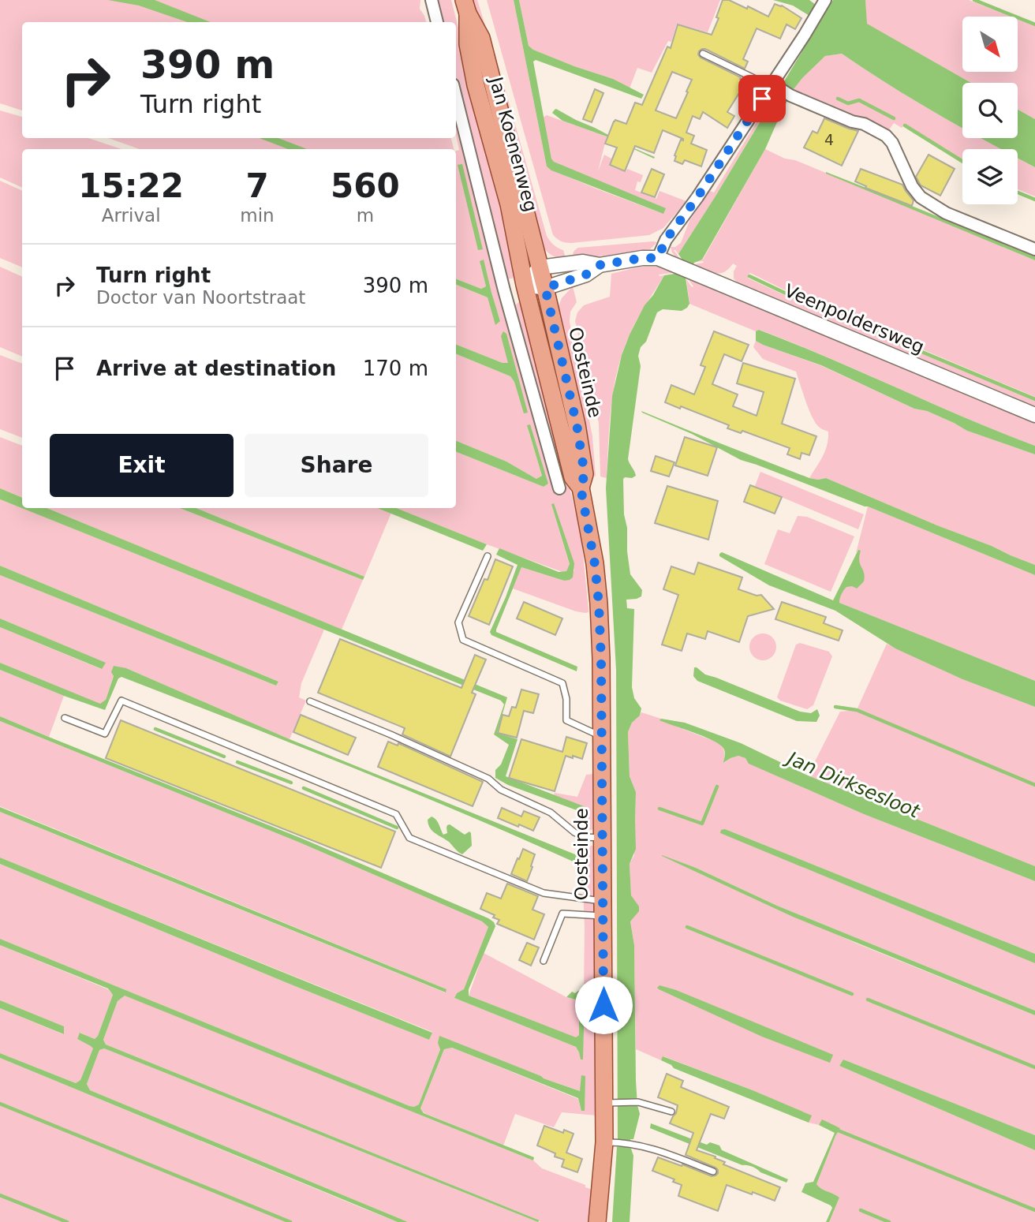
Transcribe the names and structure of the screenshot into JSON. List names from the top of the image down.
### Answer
{
  "streets": {
    "main road": ["Jan Koenenweg", "Oosteinde"],
    "street": ["Veenpoldersweg"]
  },
  "crossings": [
    ["Jan Koenenweg", "Oosteinde"]
  ],
  "water": ["Jan Dirksesloot"],
  "house_numbers": ["4"],
  "north": "bottom right",
  "page": {
    "turn": ["390 m", "Turn right"],
    "eta": [
      "15:22",
      "Arrival",
      "7",
      "min",
      "560",
      "m"
    ],
    "list": [
      {
        "name": "Turn right",
        "note": "Doctor van Noortstraat",
        "value": "390 m"
      },
      {
        "name": "Arrive at destination",
        "value": "170 m"
      }
    ],
    "buttons": ["Exit", "Share"]
  }
}
